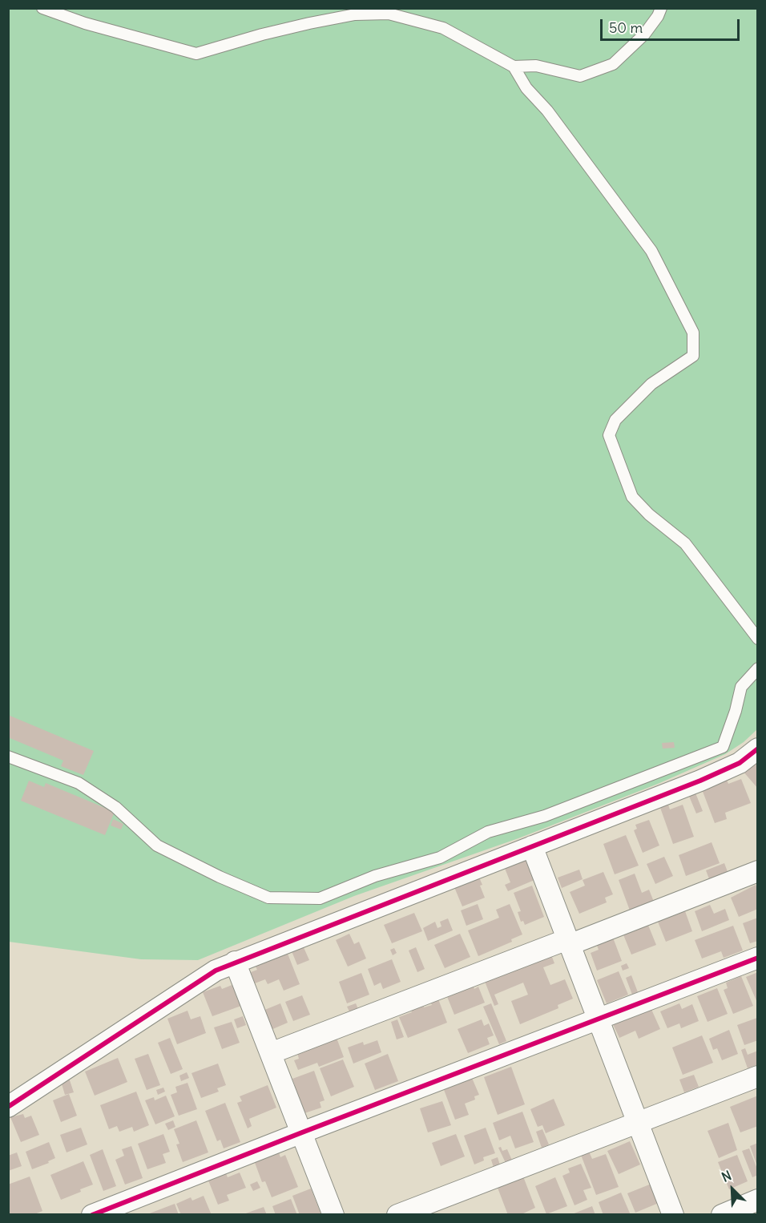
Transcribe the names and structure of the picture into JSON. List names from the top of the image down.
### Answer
{
  "scale_bar": "50 m",
  "north": "top left"
}
